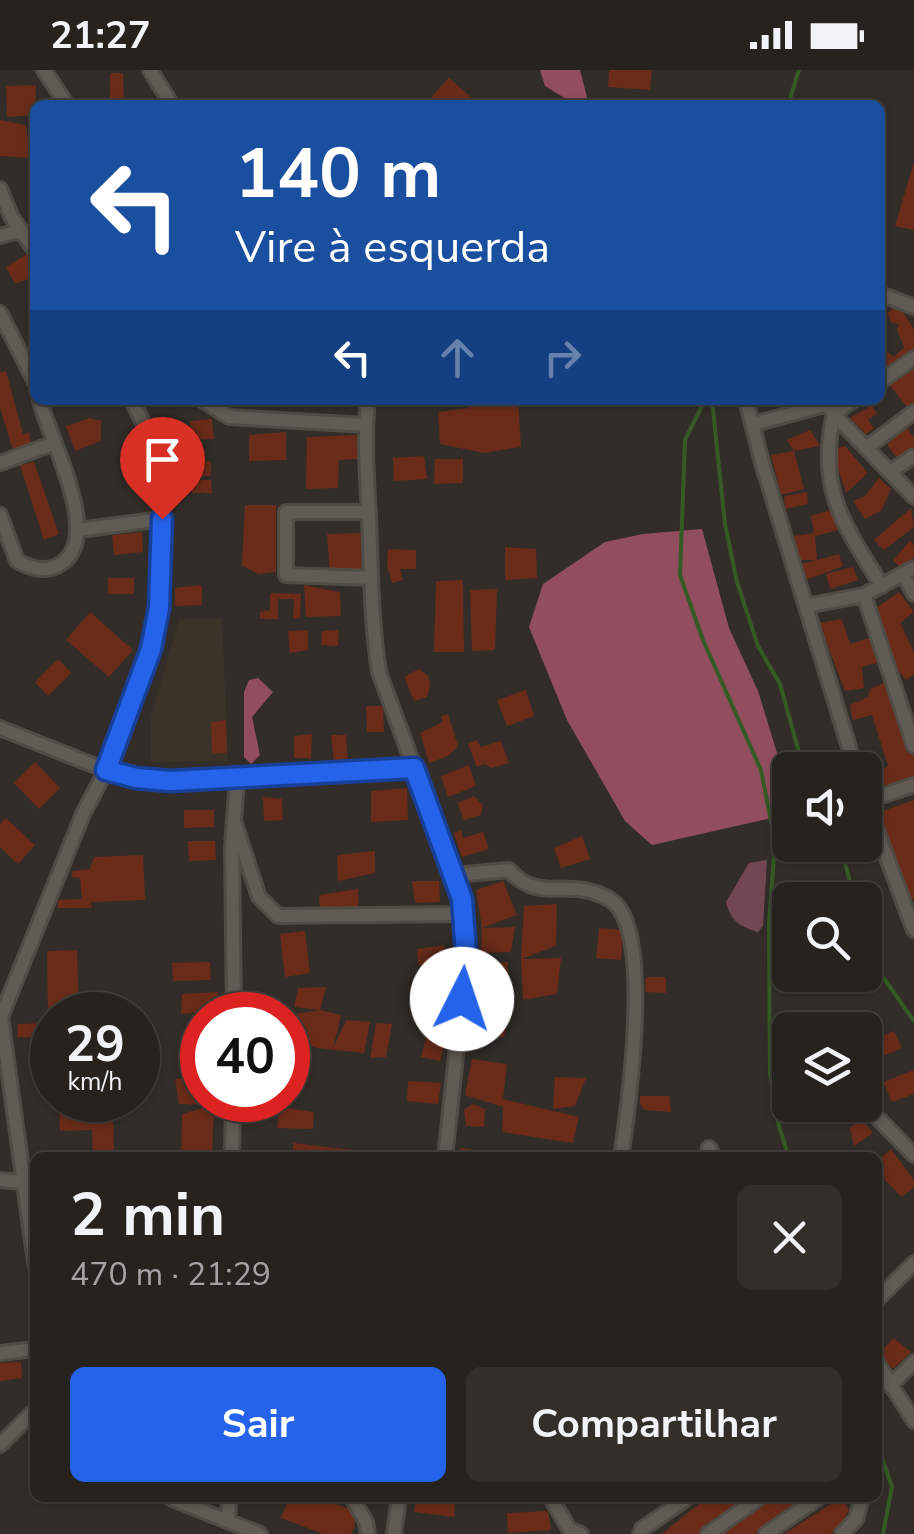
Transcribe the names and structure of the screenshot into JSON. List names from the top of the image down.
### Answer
{
  "page": {
    "status": "21:27",
    "turn": ["140 m", "Vire à esquerda"],
    "speed": "29 km/h",
    "limit": "40",
    "heading": ["2 min", "470 m · 21:29"],
    "buttons": ["Sair", "Compartilhar"]
  }
}
